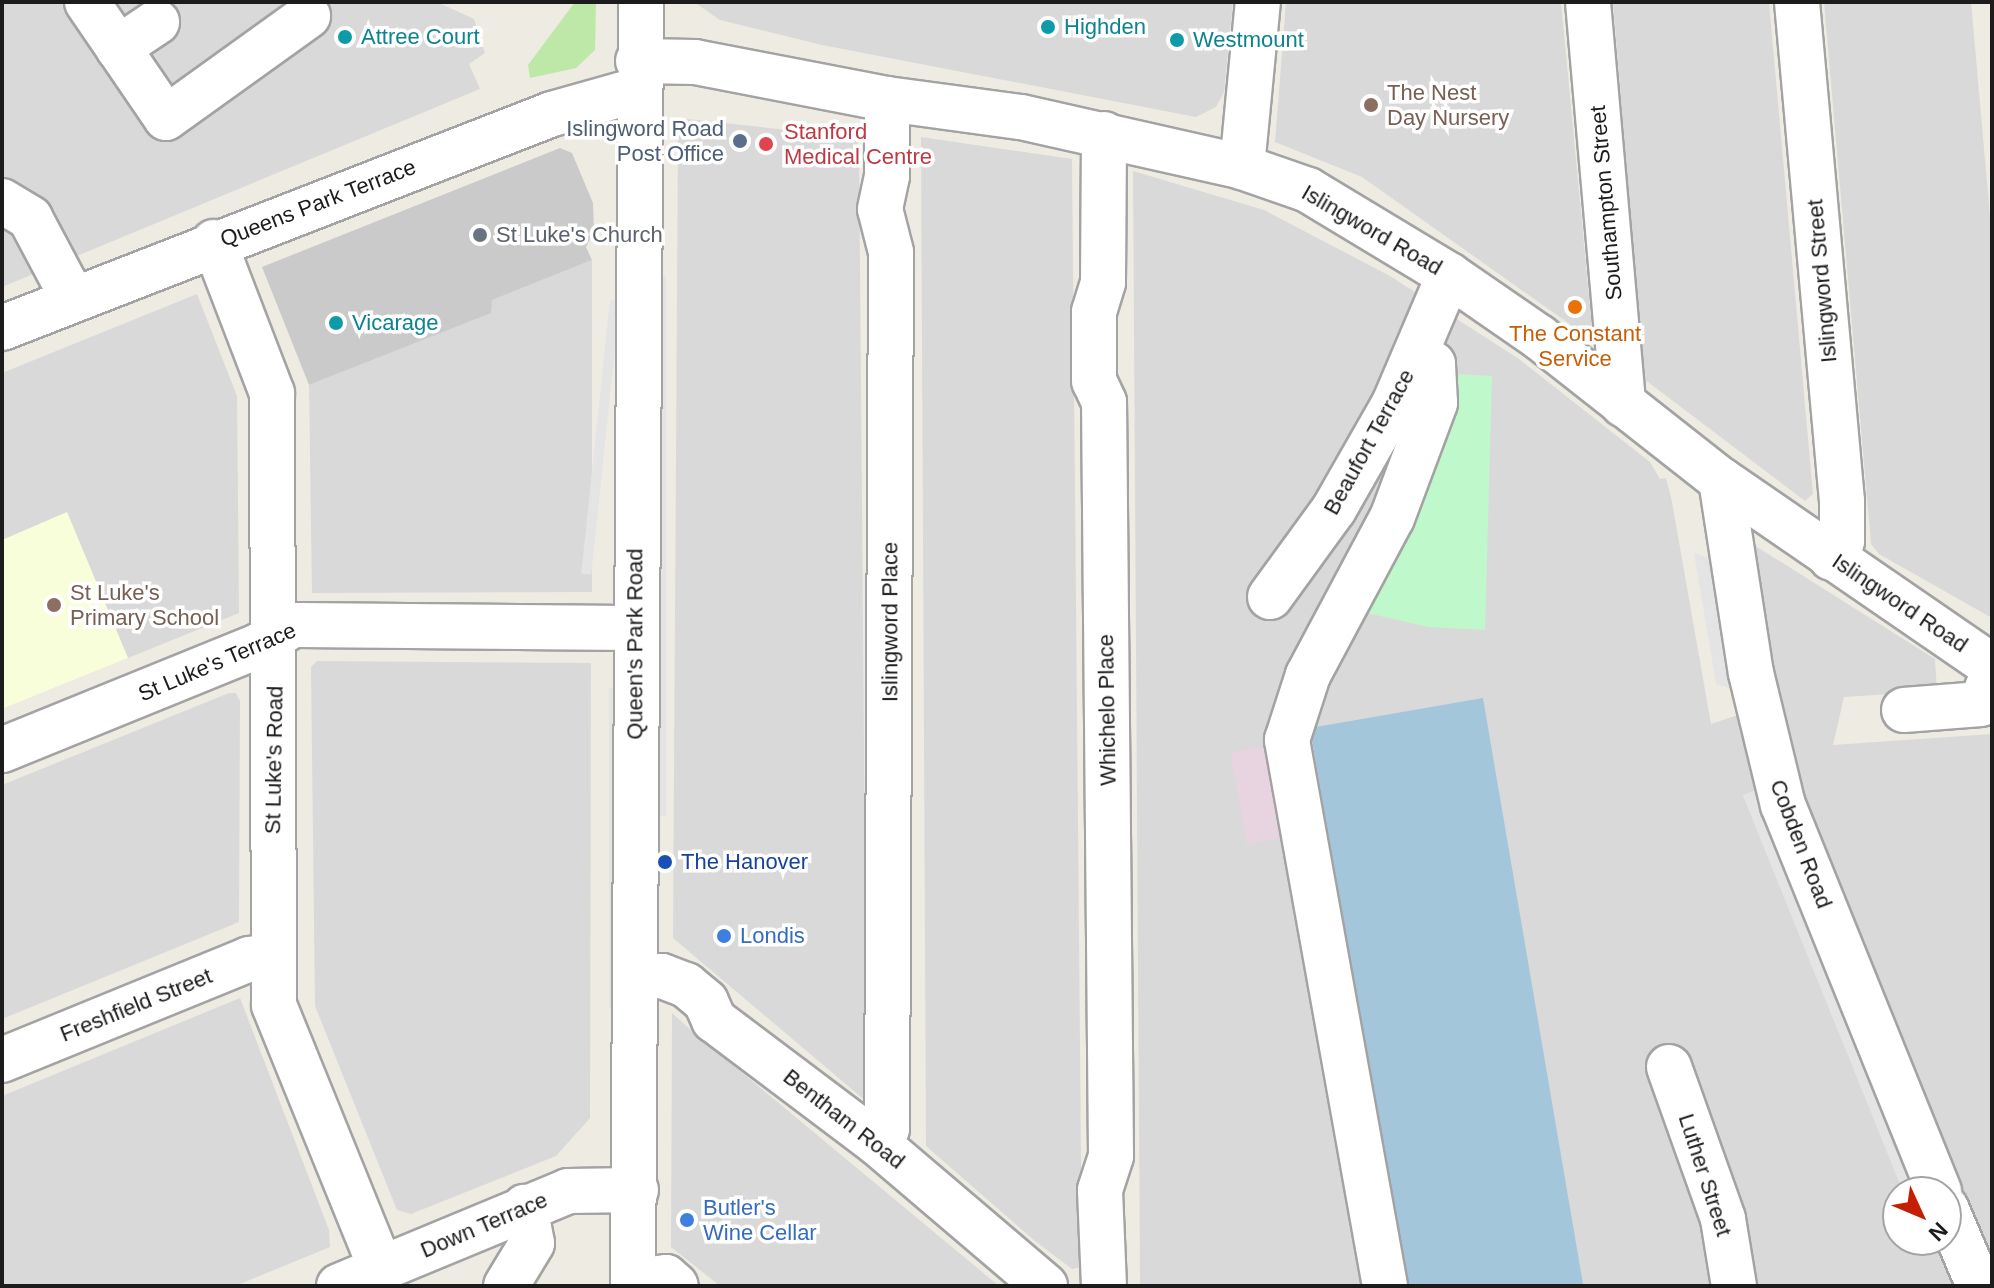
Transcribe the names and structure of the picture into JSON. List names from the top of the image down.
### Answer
{
  "streets": {
    "street": [
      "Queens Park Terrace",
      "Southampton Street",
      "Islingword Road",
      "Islingword Street",
      "Beaufort Terrace",
      "Islingword Place",
      "Queen's Park Road",
      "St Luke's Terrace",
      "Whichelo Place",
      "St Luke's Road",
      "Cobden Road",
      "Freshfield Street",
      "Bentham Road",
      "Luther Street",
      "Down Terrace"
    ]
  },
  "crossings": [
    ["Queens Park Terrace", "Islingword Road"],
    ["Queens Park Terrace", "Queen's Park Road"],
    ["Queens Park Terrace", "St Luke's Road"],
    ["Southampton Street", "Islingword Road"],
    ["Islingword Road", "Islingword Street"],
    ["Islingword Road", "Beaufort Terrace"],
    ["Islingword Road", "Islingword Place"],
    ["Islingword Road", "Queen's Park Road"],
    ["Islingword Road", "Whichelo Place"],
    ["Islingword Road", "Cobden Road"],
    ["Islingword Place", "Bentham Road"],
    ["Queen's Park Road", "St Luke's Terrace"],
    ["Queen's Park Road", "Bentham Road"],
    ["Queen's Park Road", "Down Terrace"],
    ["St Luke's Terrace", "St Luke's Road"],
    ["St Luke's Road", "Freshfield Street"],
    ["St Luke's Road", "Down Terrace"]
  ],
  "places": [
    "Highden",
    "Attree Court",
    "Westmount",
    "The Nest Day Nursery",
    "Islingword Road Post Office",
    "Stanford Medical Centre",
    "St Luke's Church",
    "The Constant Service",
    "Vicarage",
    "St Luke's Primary School",
    "The Hanover",
    "Londis",
    "Butler's Wine Cellar"
  ],
  "north": "bottom right"
}
